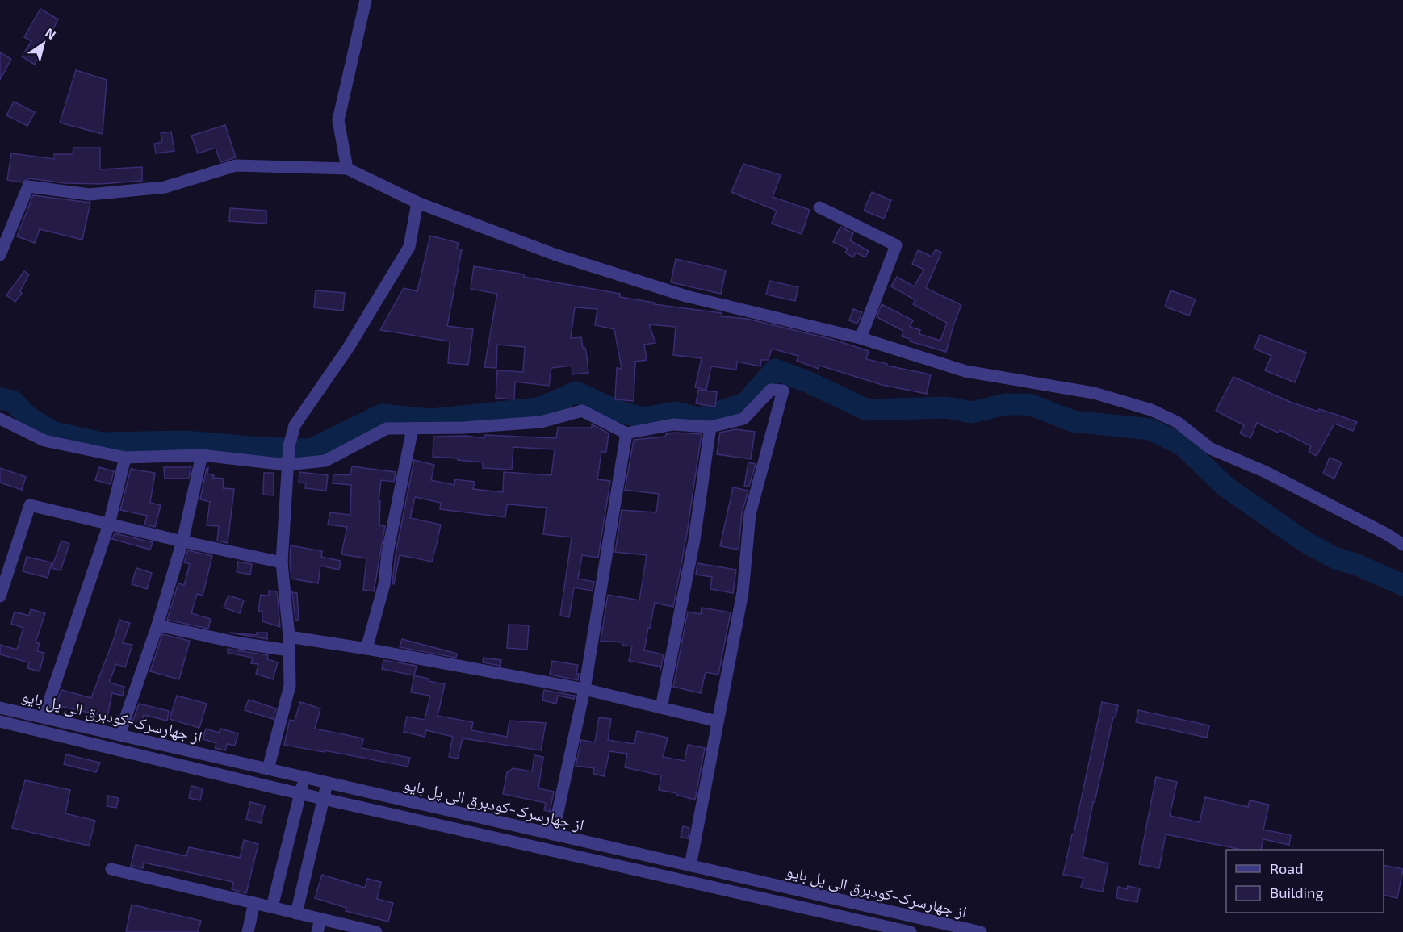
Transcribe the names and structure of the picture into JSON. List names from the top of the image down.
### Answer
{
  "streets": {
    "street": ["از جهارسرک-کودبرق الی پل بایو"]
  },
  "legend": ["Road", "Building"],
  "north": "top right"
}
